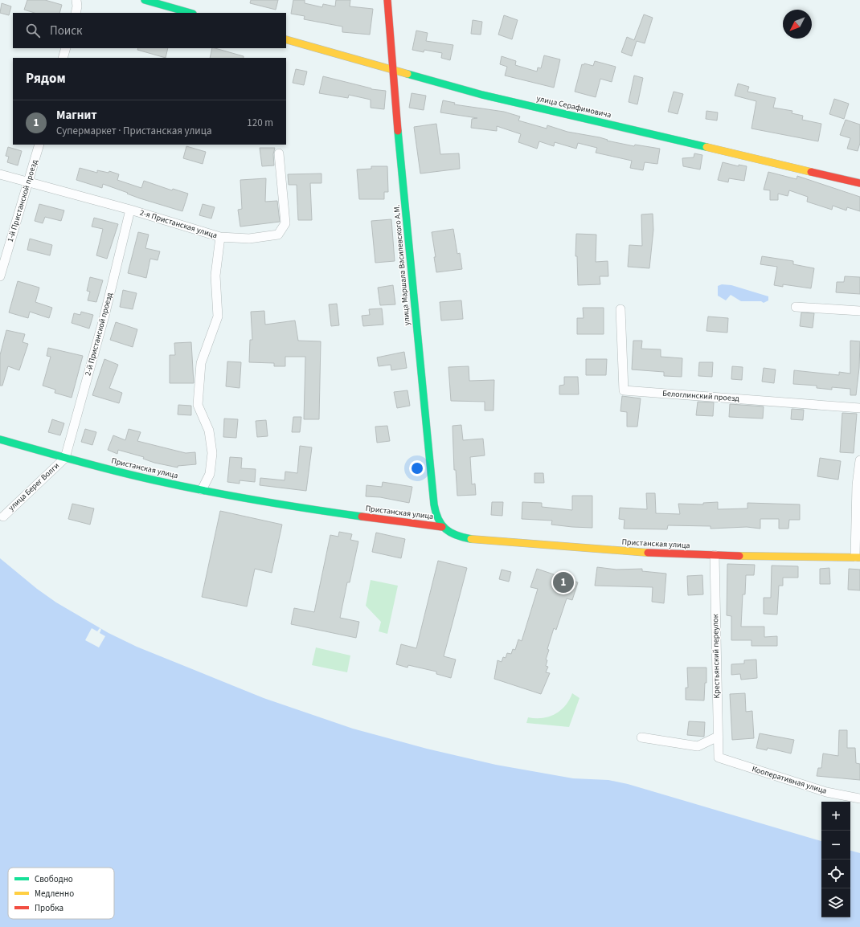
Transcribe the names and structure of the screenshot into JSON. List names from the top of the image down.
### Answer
{
  "streets": {
    "street": [
      "улица Серафимовича",
      "1-й Пристанской проезд",
      "2-я Пристанская улица",
      "улица Маршала Василевского А.М.",
      "2-й Пристанской проезд",
      "Белоглинский проезд",
      "Пристанская улица",
      "улица Берег Волги",
      "Крестьянский переулок",
      "Кооперативная улица"
    ]
  },
  "crossings": [
    ["улица Серафимовича", "улица Маршала Василевского А.М."],
    ["1-й Пристанской проезд", "2-я Пристанская улица"],
    ["2-я Пристанская улица", "2-й Пристанской проезд"],
    ["улица Маршала Василевского А.М.", "Пристанская улица"],
    ["2-й Пристанской проезд", "Пристанская улица"],
    ["2-й Пристанской проезд", "улица Берег Волги"],
    ["Пристанская улица", "улица Берег Волги"],
    ["Пристанская улица", "Крестьянский переулок"],
    ["Крестьянский переулок", "Кооперативная улица"]
  ],
  "legend": ["Свободно", "Медленно", "Пробка"],
  "north": "bottom left",
  "page": {
    "search": "Поиск",
    "heading": "Рядом",
    "list": [
      {
        "mark": "1",
        "name": "Магнит",
        "note": "Супермаркет · Пристанская улица",
        "value": "120 m"
      }
    ],
    "pins": "1",
    "map_buttons": ["+", "−"]
  }
}
